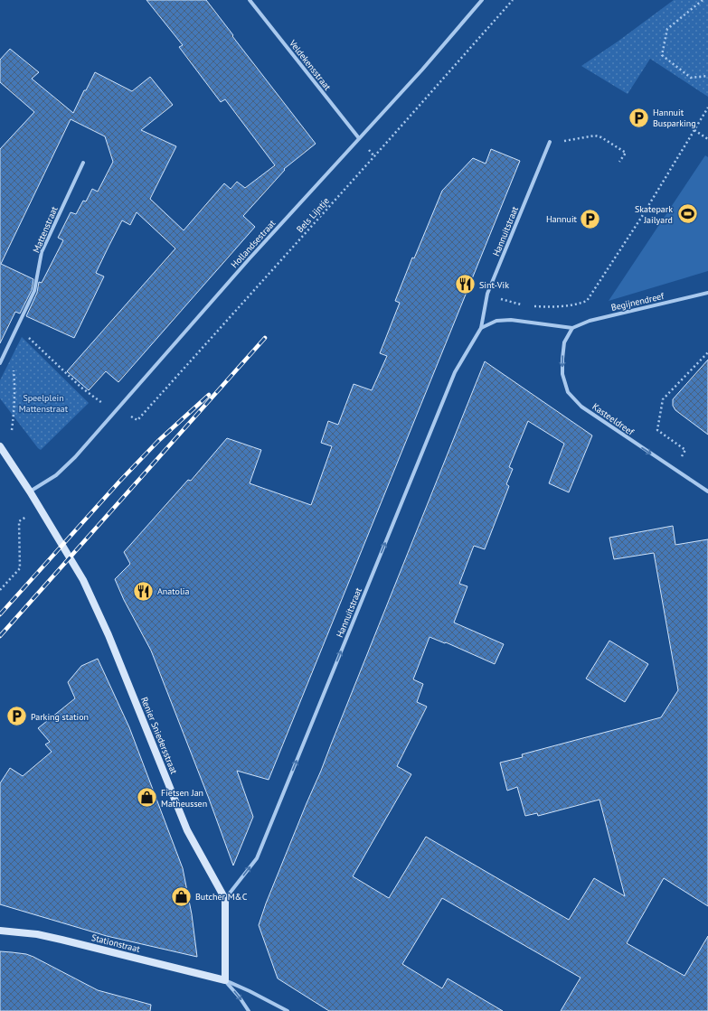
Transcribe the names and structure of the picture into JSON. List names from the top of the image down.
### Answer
{
  "streets": {
    "street": [
      "Veldekensstraat",
      "Mattenstraat",
      "Hannuitstraat",
      "Hollandsestraat",
      "Begijnendreef",
      "Kasteeldreef",
      "Renier Sniedersstraat",
      "Stationstraat"
    ],
    "path": ["Bels Lijntje"]
  },
  "crossings": [
    ["Veldekensstraat", "Hollandsestraat"],
    ["Bels Lijntje", "Hollandsestraat"],
    ["Hannuitstraat", "Renier Sniedersstraat"],
    ["Hollandsestraat", "Renier Sniedersstraat"],
    ["Begijnendreef", "Kasteeldreef"],
    ["Renier Sniedersstraat", "Stationstraat"]
  ],
  "one_way": ["Hannuitstraat", "Kasteeldreef"],
  "parks": ["Speelplein Mattenstraat"],
  "places": {
    "parking": ["Hannuit Busparking", "Hannuit", "Parking station"],
    "sports": ["Skatepark Jailyard"],
    "restaurant": ["Sint-Vik", "Anatolia"],
    "shop": ["Fietsen Jan Matheussen", "Butcher M&C"]
  }
}
